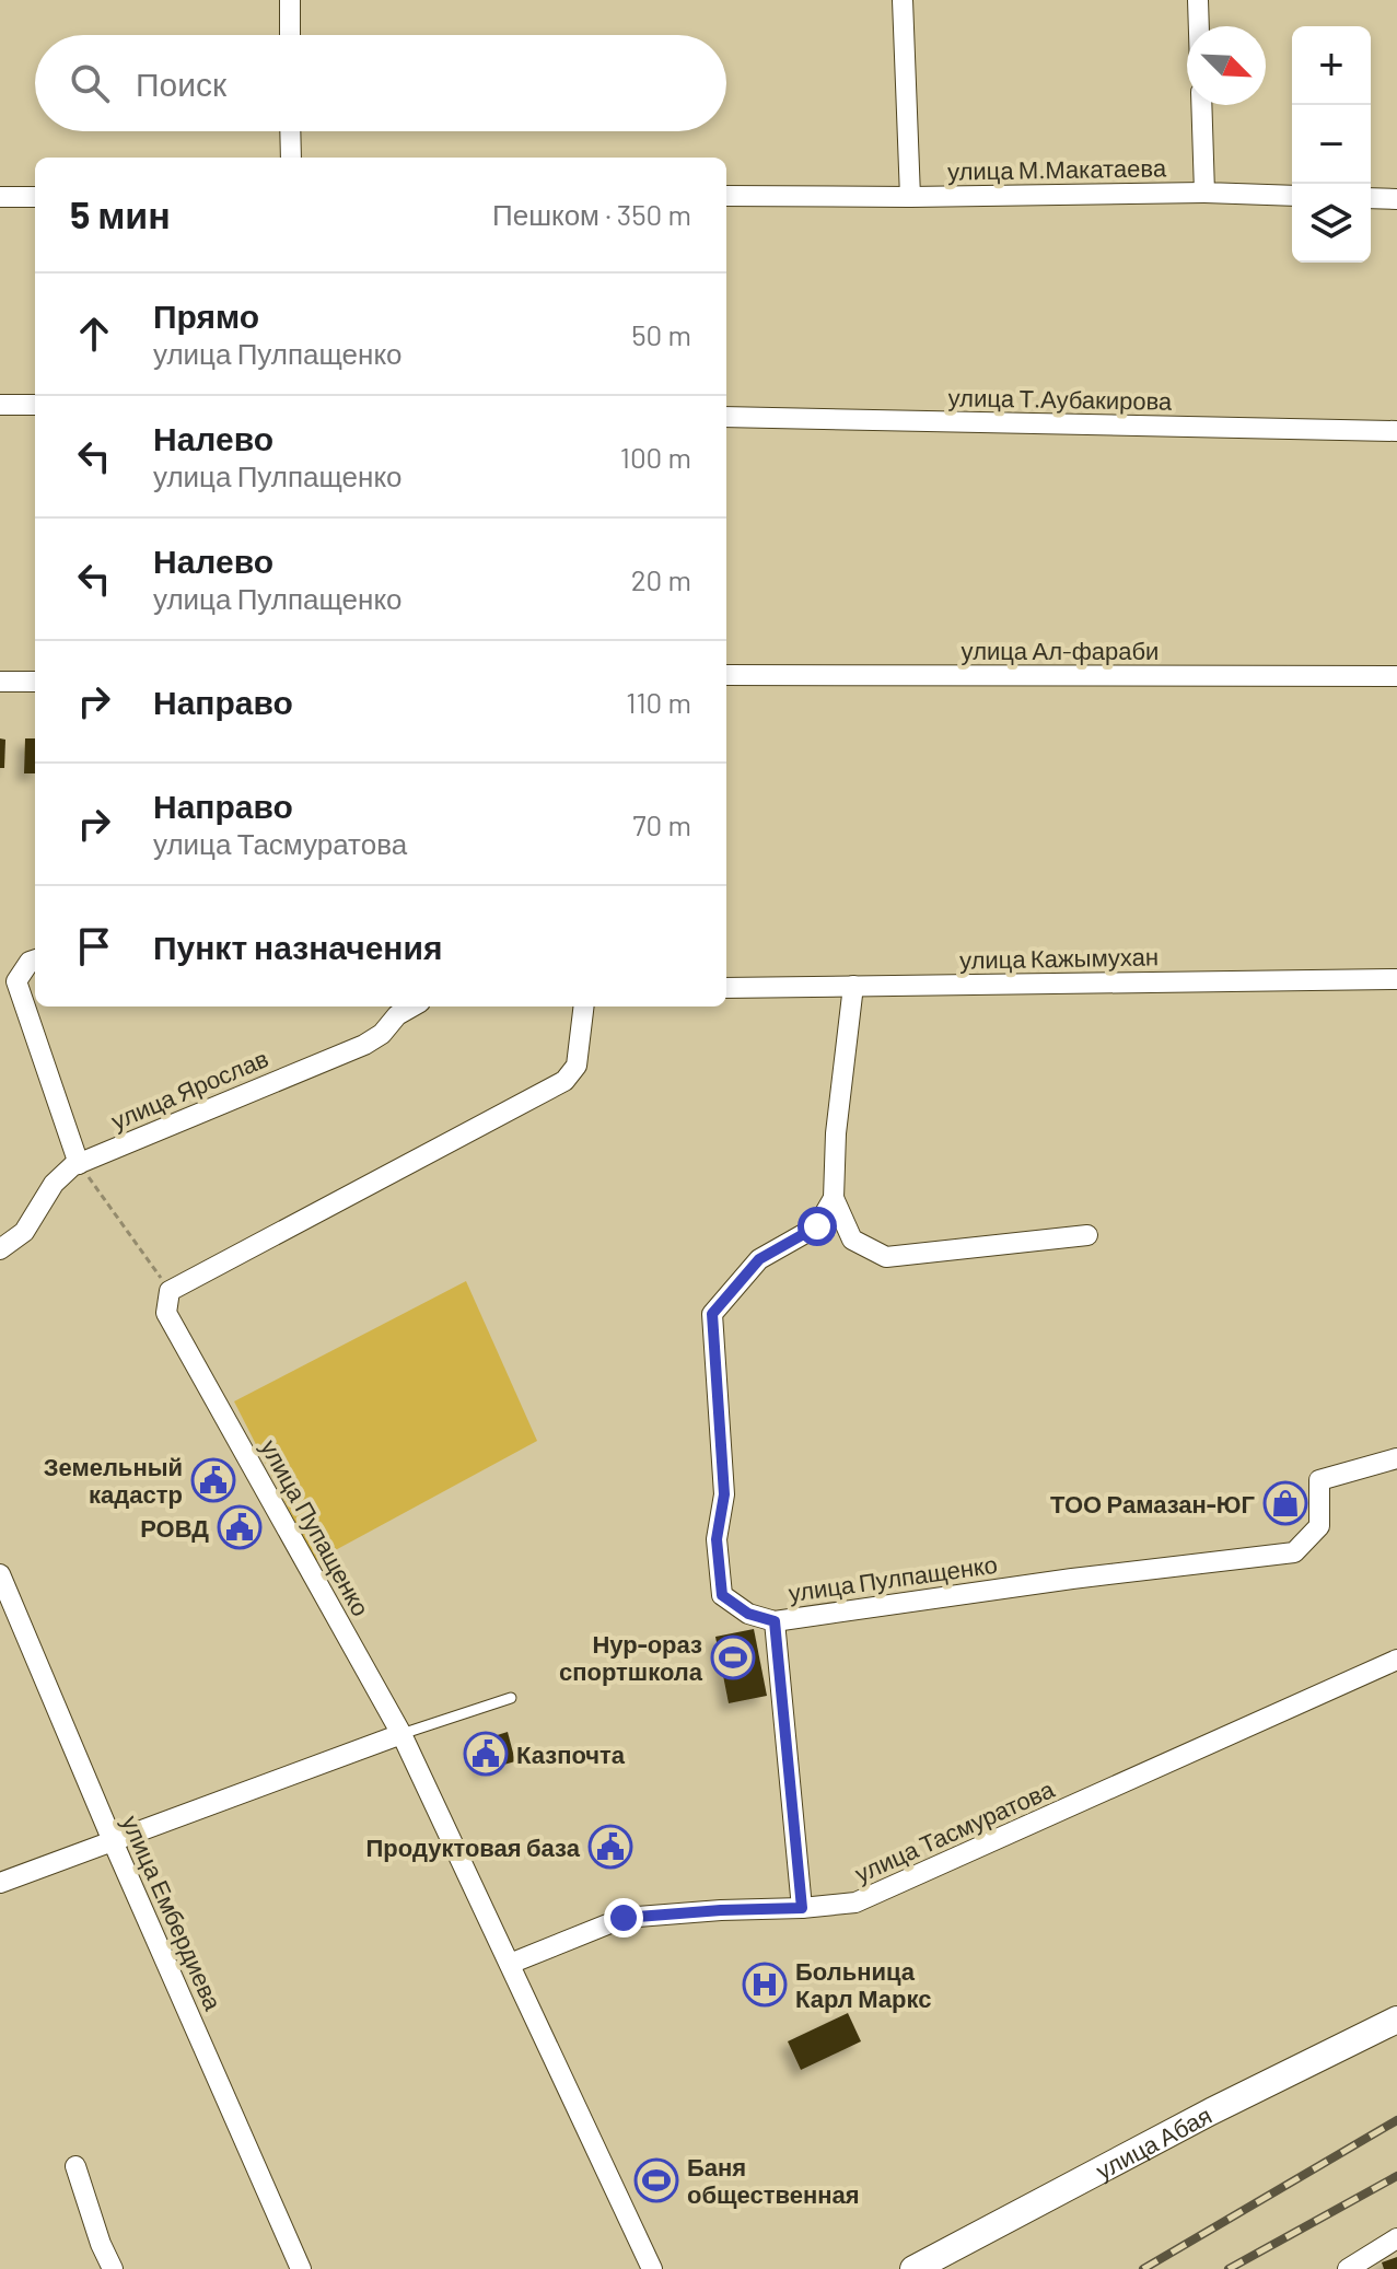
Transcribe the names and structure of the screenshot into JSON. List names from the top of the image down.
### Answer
{
  "streets": {
    "main road": ["улица Абая"],
    "street": [
      "улица М.Макатаева",
      "улица Т.Аубакирова",
      "улица Ал-фараби",
      "улица Кажымухан",
      "улица Ярослав",
      "улица Пупащенко",
      "улица Пулпащенко",
      "улица Тасмуратова",
      "улица Ембердиева"
    ]
  },
  "crossings": [
    ["улица Пупащенко", "улица Тасмуратова"]
  ],
  "places": {
    "public building": [
      "Земельный кадастр",
      "РОВД",
      "Казпочта",
      "Продуктовая база"
    ],
    "shop": ["ТОО Рамазан-ЮГ"],
    "sports": ["Нур-ораз спортшкола", "Баня общественная"],
    "hospital": ["Больница Карл Маркс"]
  },
  "north": "bottom right",
  "page": {
    "map_buttons": ["+", "−"],
    "search": "Поиск",
    "heading": ["5 мин", "Пешком · 350 m"],
    "list": [
      ["Прямо", "улица Пулпащенко", "50 m"],
      ["Налево", "улица Пулпащенко", "100 m"],
      ["Налево", "улица Пулпащенко", "20 m"],
      ["Направо", "110 m"],
      ["Направо", "улица Тасмуратова", "70 m"],
      "Пункт назначения"
    ]
  }
}
